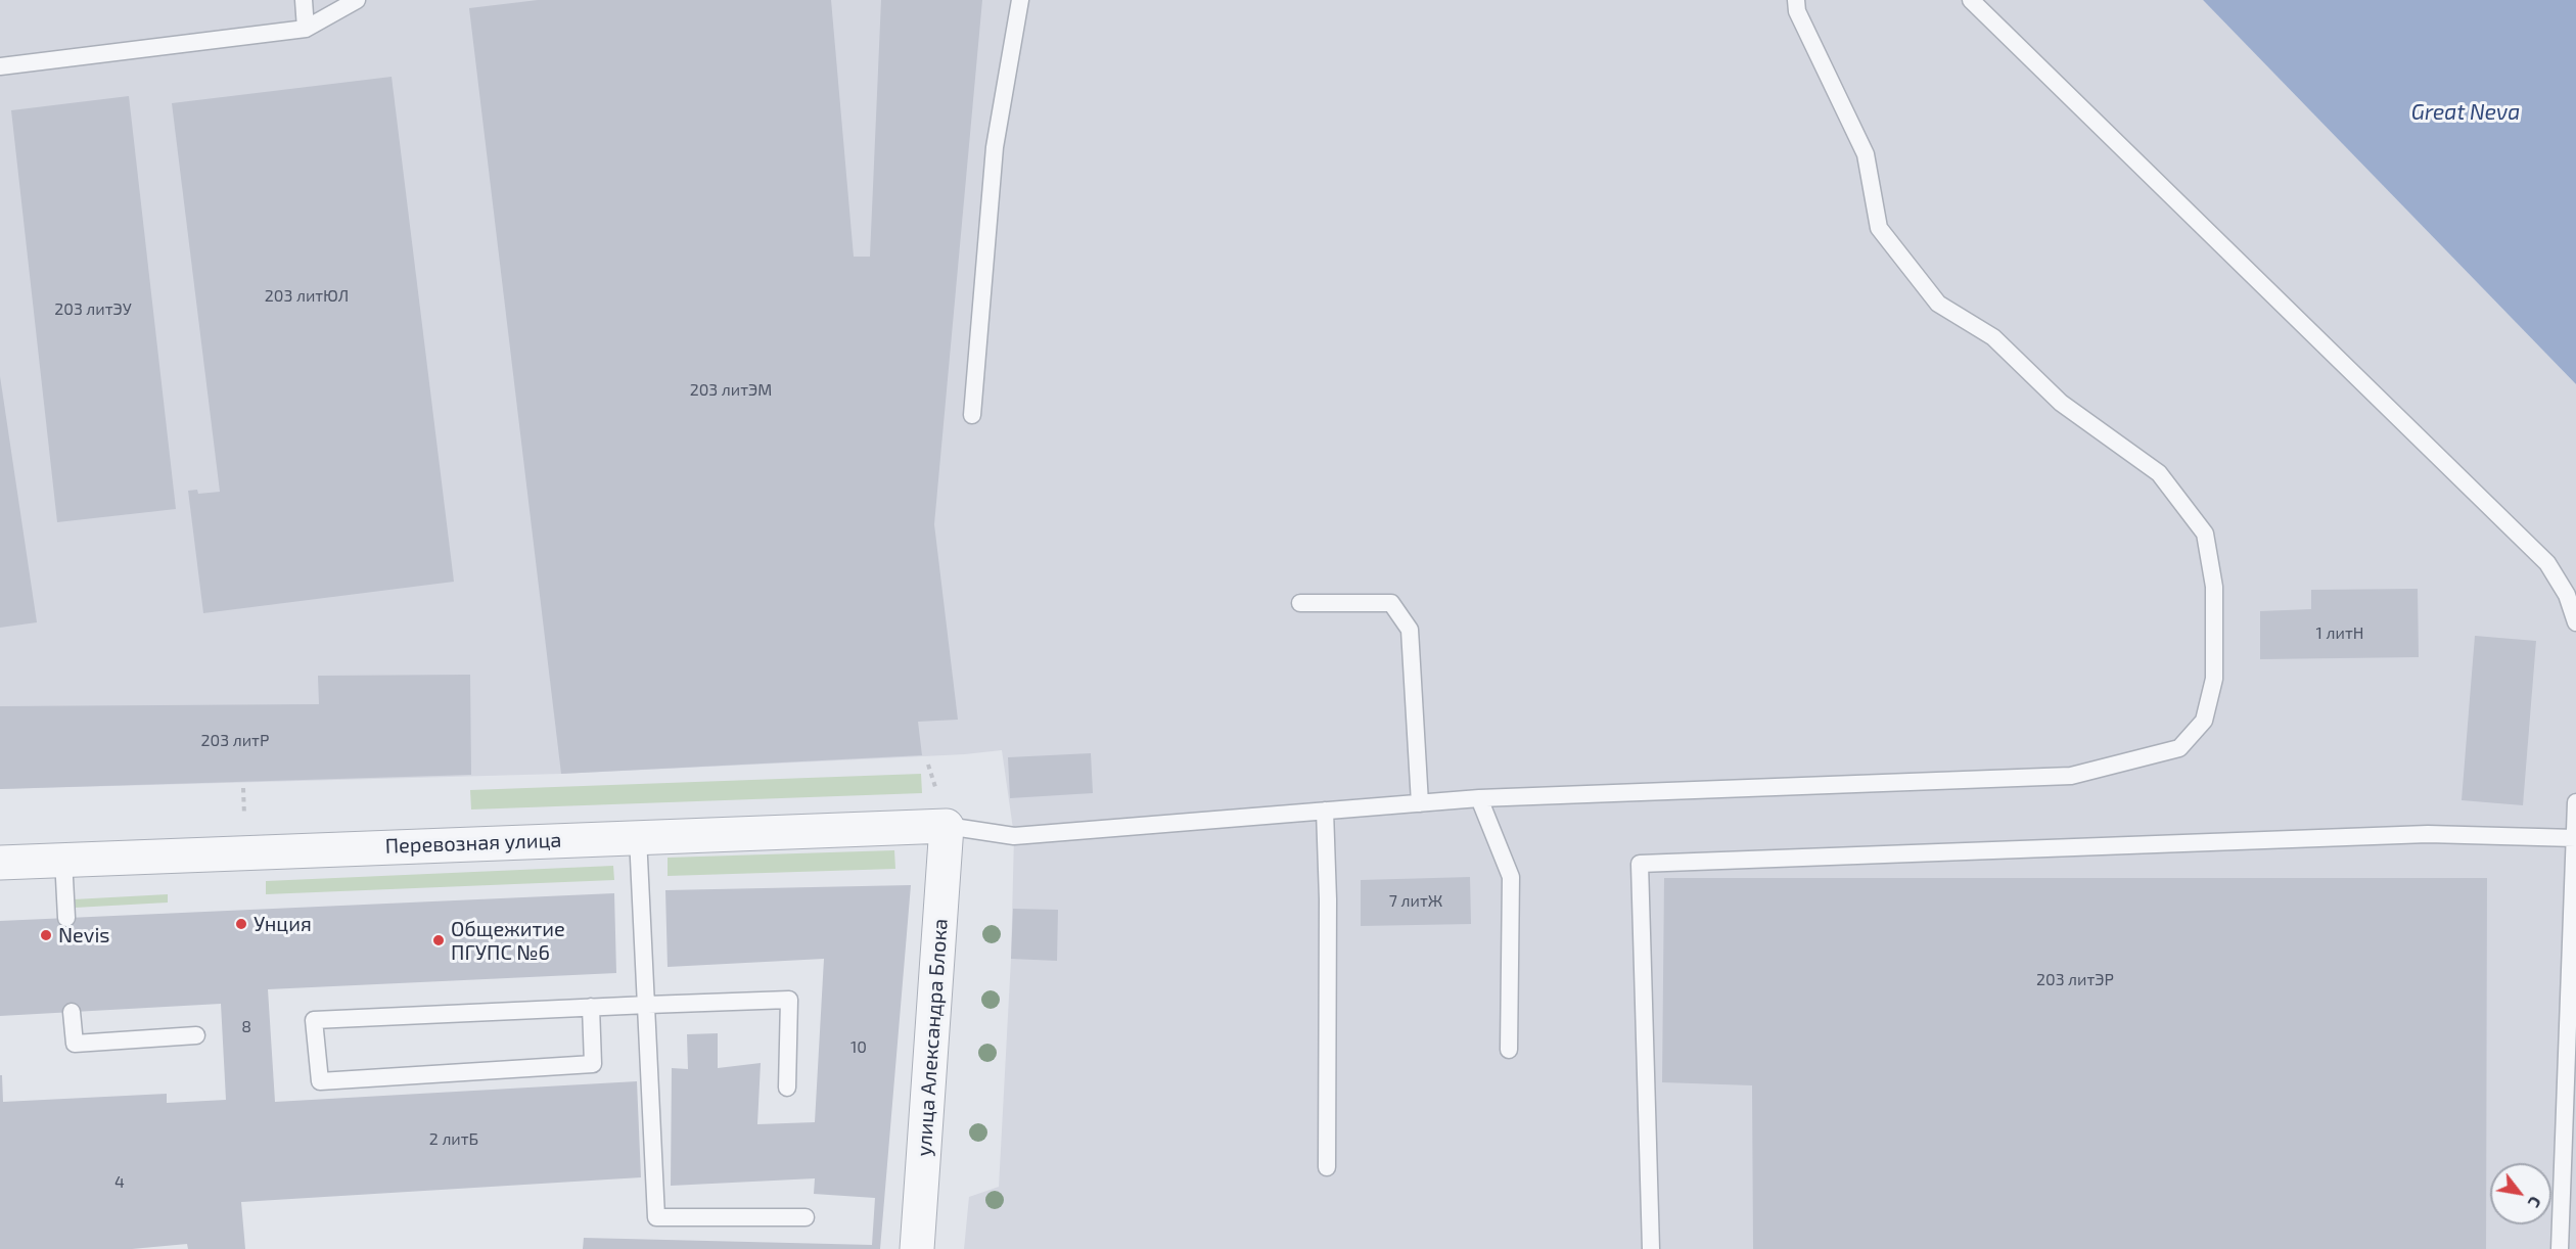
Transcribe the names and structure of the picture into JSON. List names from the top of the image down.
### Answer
{
  "streets": {
    "street": ["Перевозная улица", "улица Александра Блока"]
  },
  "crossings": [
    ["Перевозная улица", "улица Александра Блока"]
  ],
  "water": ["Great Neva"],
  "places": ["Унция", "Nevis", "Общежитие ПГУПС №6"],
  "house_numbers": [
    "203 литЮЛ",
    "203 литЭУ",
    "203 литЭМ",
    "1 литН",
    "203 литР",
    "7 литЖ",
    "203 литЭР",
    "8",
    "10",
    "2 литБ",
    "4"
  ],
  "north": "bottom right"
}
